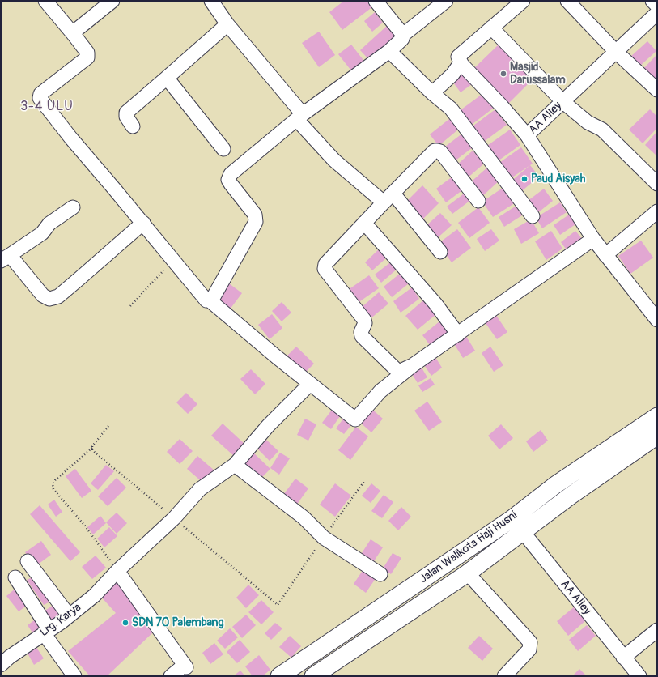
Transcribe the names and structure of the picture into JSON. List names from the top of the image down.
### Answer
{
  "streets": {
    "street": ["AA Alley", "Jalan Walikota Haji Husni", "Lrg. Karya"]
  },
  "crossings": [
    ["AA Alley", "Jalan Walikota Haji Husni"]
  ],
  "districts": ["3-4 ULU"],
  "places": ["Masjid Darussalam", "Paud Aisyah", "SDN 70 Palembang"]
}
